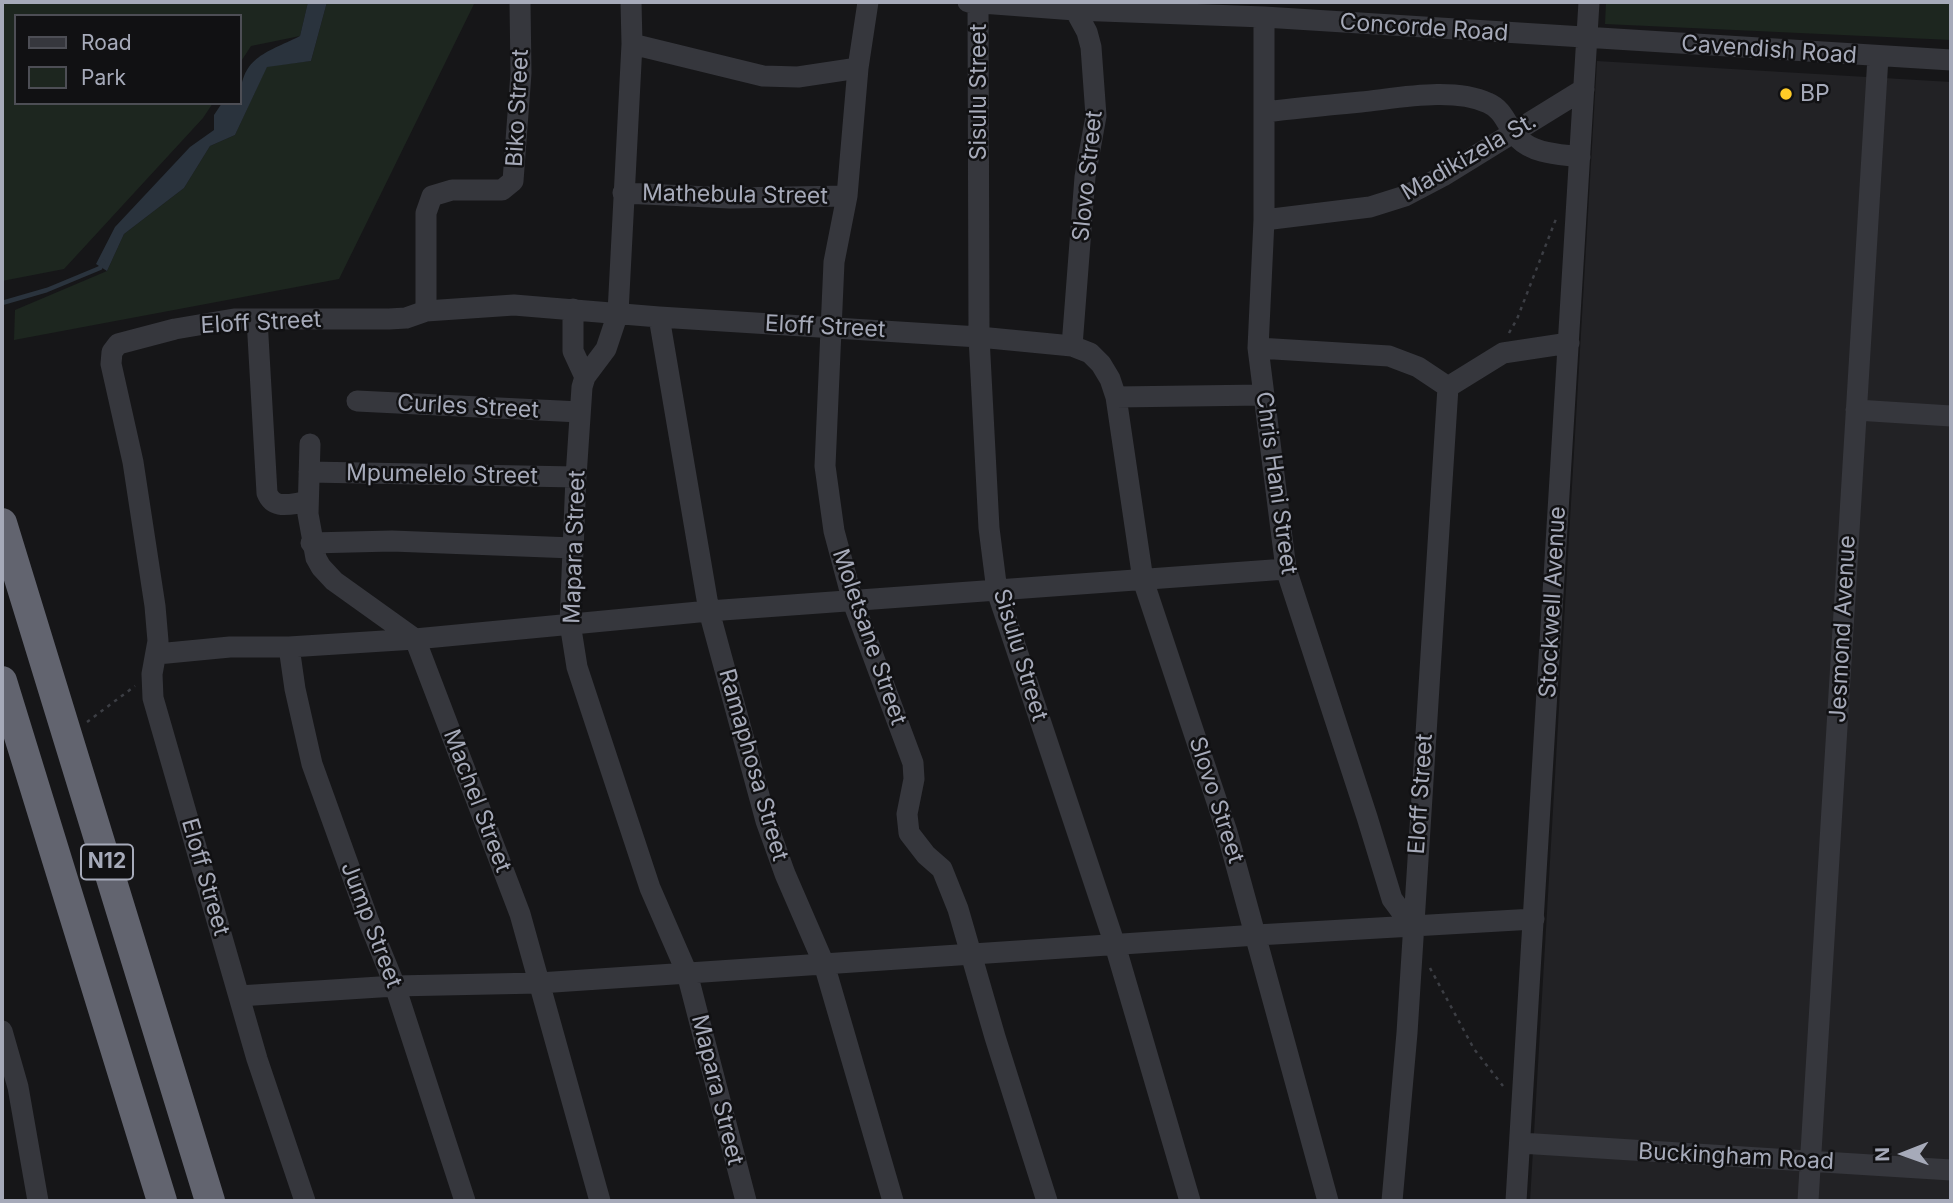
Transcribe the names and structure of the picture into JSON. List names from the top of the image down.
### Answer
{
  "streets": {
    "highway": ["N12"],
    "street": [
      "Concorde Road",
      "Cavendish Road",
      "Sisulu Street",
      "Biko Street",
      "Madikizela St.",
      "Slovo Street",
      "Mathebula Street",
      "Eloff Street",
      "Curles Street",
      "Mpumelelo Street",
      "Chris Hani Street",
      "Mapara Street",
      "Stockwell Avenue",
      "Jesmond Avenue",
      "Moletsane Street",
      "Ramaphosa Street",
      "Machel Street",
      "Jump Street",
      "Buckingham Road"
    ]
  },
  "crossings": [
    ["Concorde Road", "Cavendish Road"],
    ["Concorde Road", "Sisulu Street"],
    ["Concorde Road", "Slovo Street"],
    ["Concorde Road", "Chris Hani Street"],
    ["Concorde Road", "Stockwell Avenue"],
    ["Cavendish Road", "Stockwell Avenue"],
    ["Cavendish Road", "Jesmond Avenue"],
    ["Sisulu Street", "Eloff Street"],
    ["Biko Street", "Eloff Street"],
    ["Madikizela St.", "Chris Hani Street"],
    ["Madikizela St.", "Stockwell Avenue"],
    ["Slovo Street", "Eloff Street"],
    ["Mathebula Street", "Mapara Street"],
    ["Mathebula Street", "Moletsane Street"],
    ["Eloff Street", "Chris Hani Street"],
    ["Eloff Street", "Mapara Street"],
    ["Eloff Street", "Moletsane Street"],
    ["Eloff Street", "Ramaphosa Street"],
    ["Curles Street", "Mapara Street"],
    ["Mpumelelo Street", "Mapara Street"],
    ["Stockwell Avenue", "Buckingham Road"],
    ["Jesmond Avenue", "Buckingham Road"]
  ],
  "places": ["BP"],
  "legend": ["Road", "Park"],
  "north": "left"
}
